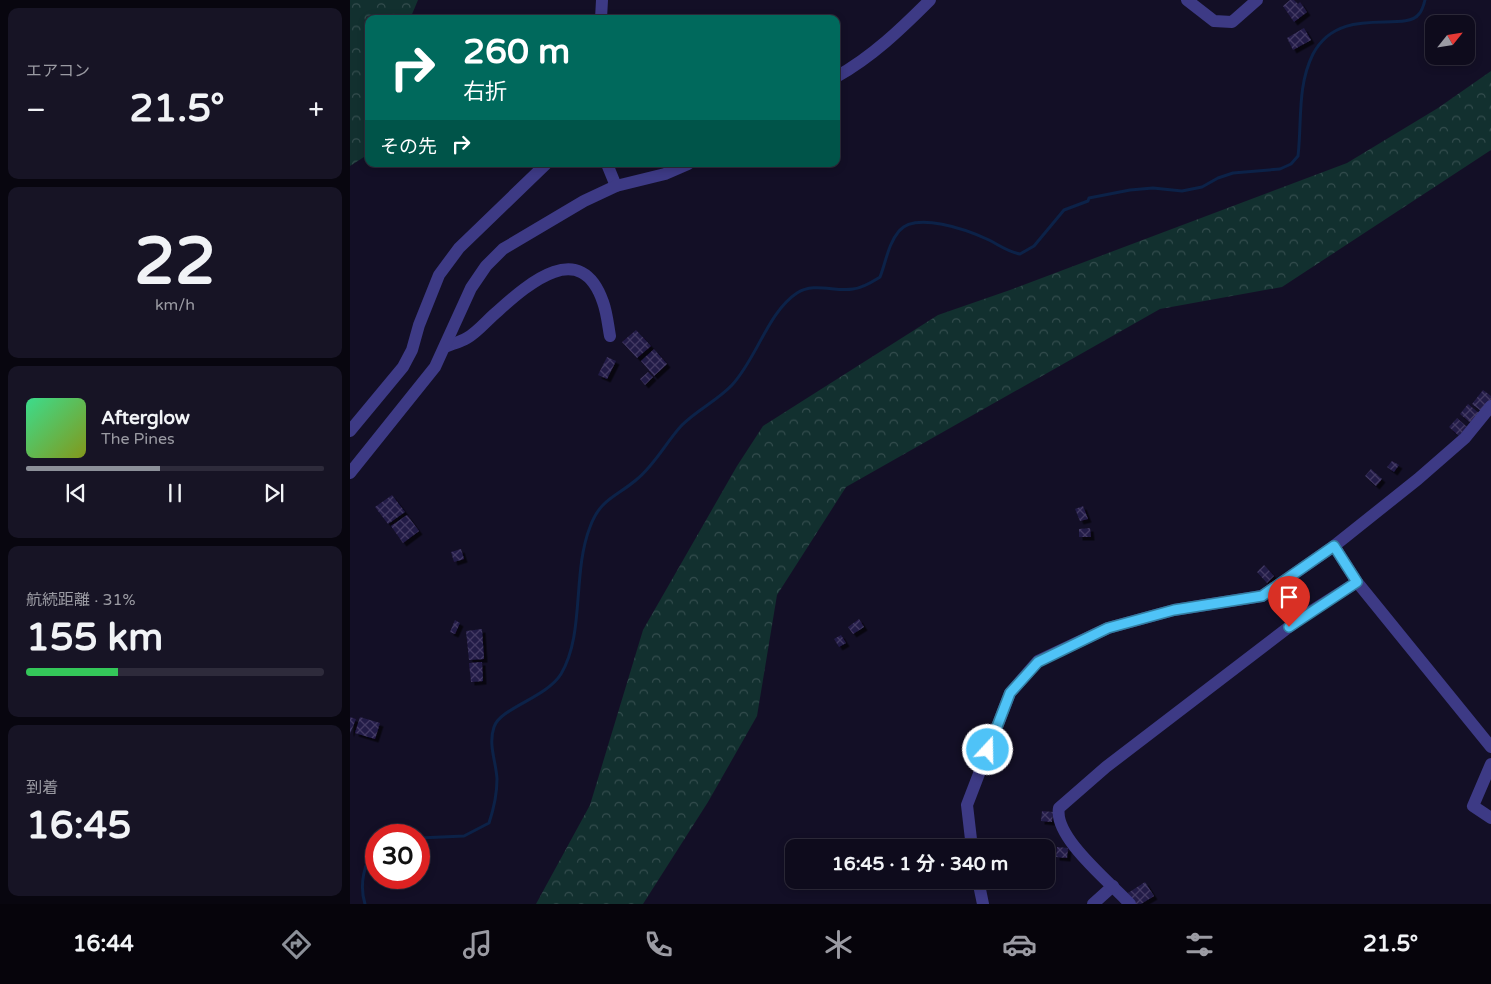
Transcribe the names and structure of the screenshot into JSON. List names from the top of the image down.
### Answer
{
  "north": "top right",
  "page": {
    "tile": [
      "エアコン",
      ["22", "km/h"],
      ["航続距離 · 31%", "155 km"],
      ["到着", "16:45"]
    ],
    "turn": ["260 m", "右折"],
    "heat": ["−", "21.5°", "+"],
    "then": "その先",
    "song": ["Afterglow", "The Pines"],
    "limit": "30",
    "trip": "16:45 · 1 分 · 340 m",
    "tabs": ["16:44", "21.5°"]
  }
}
